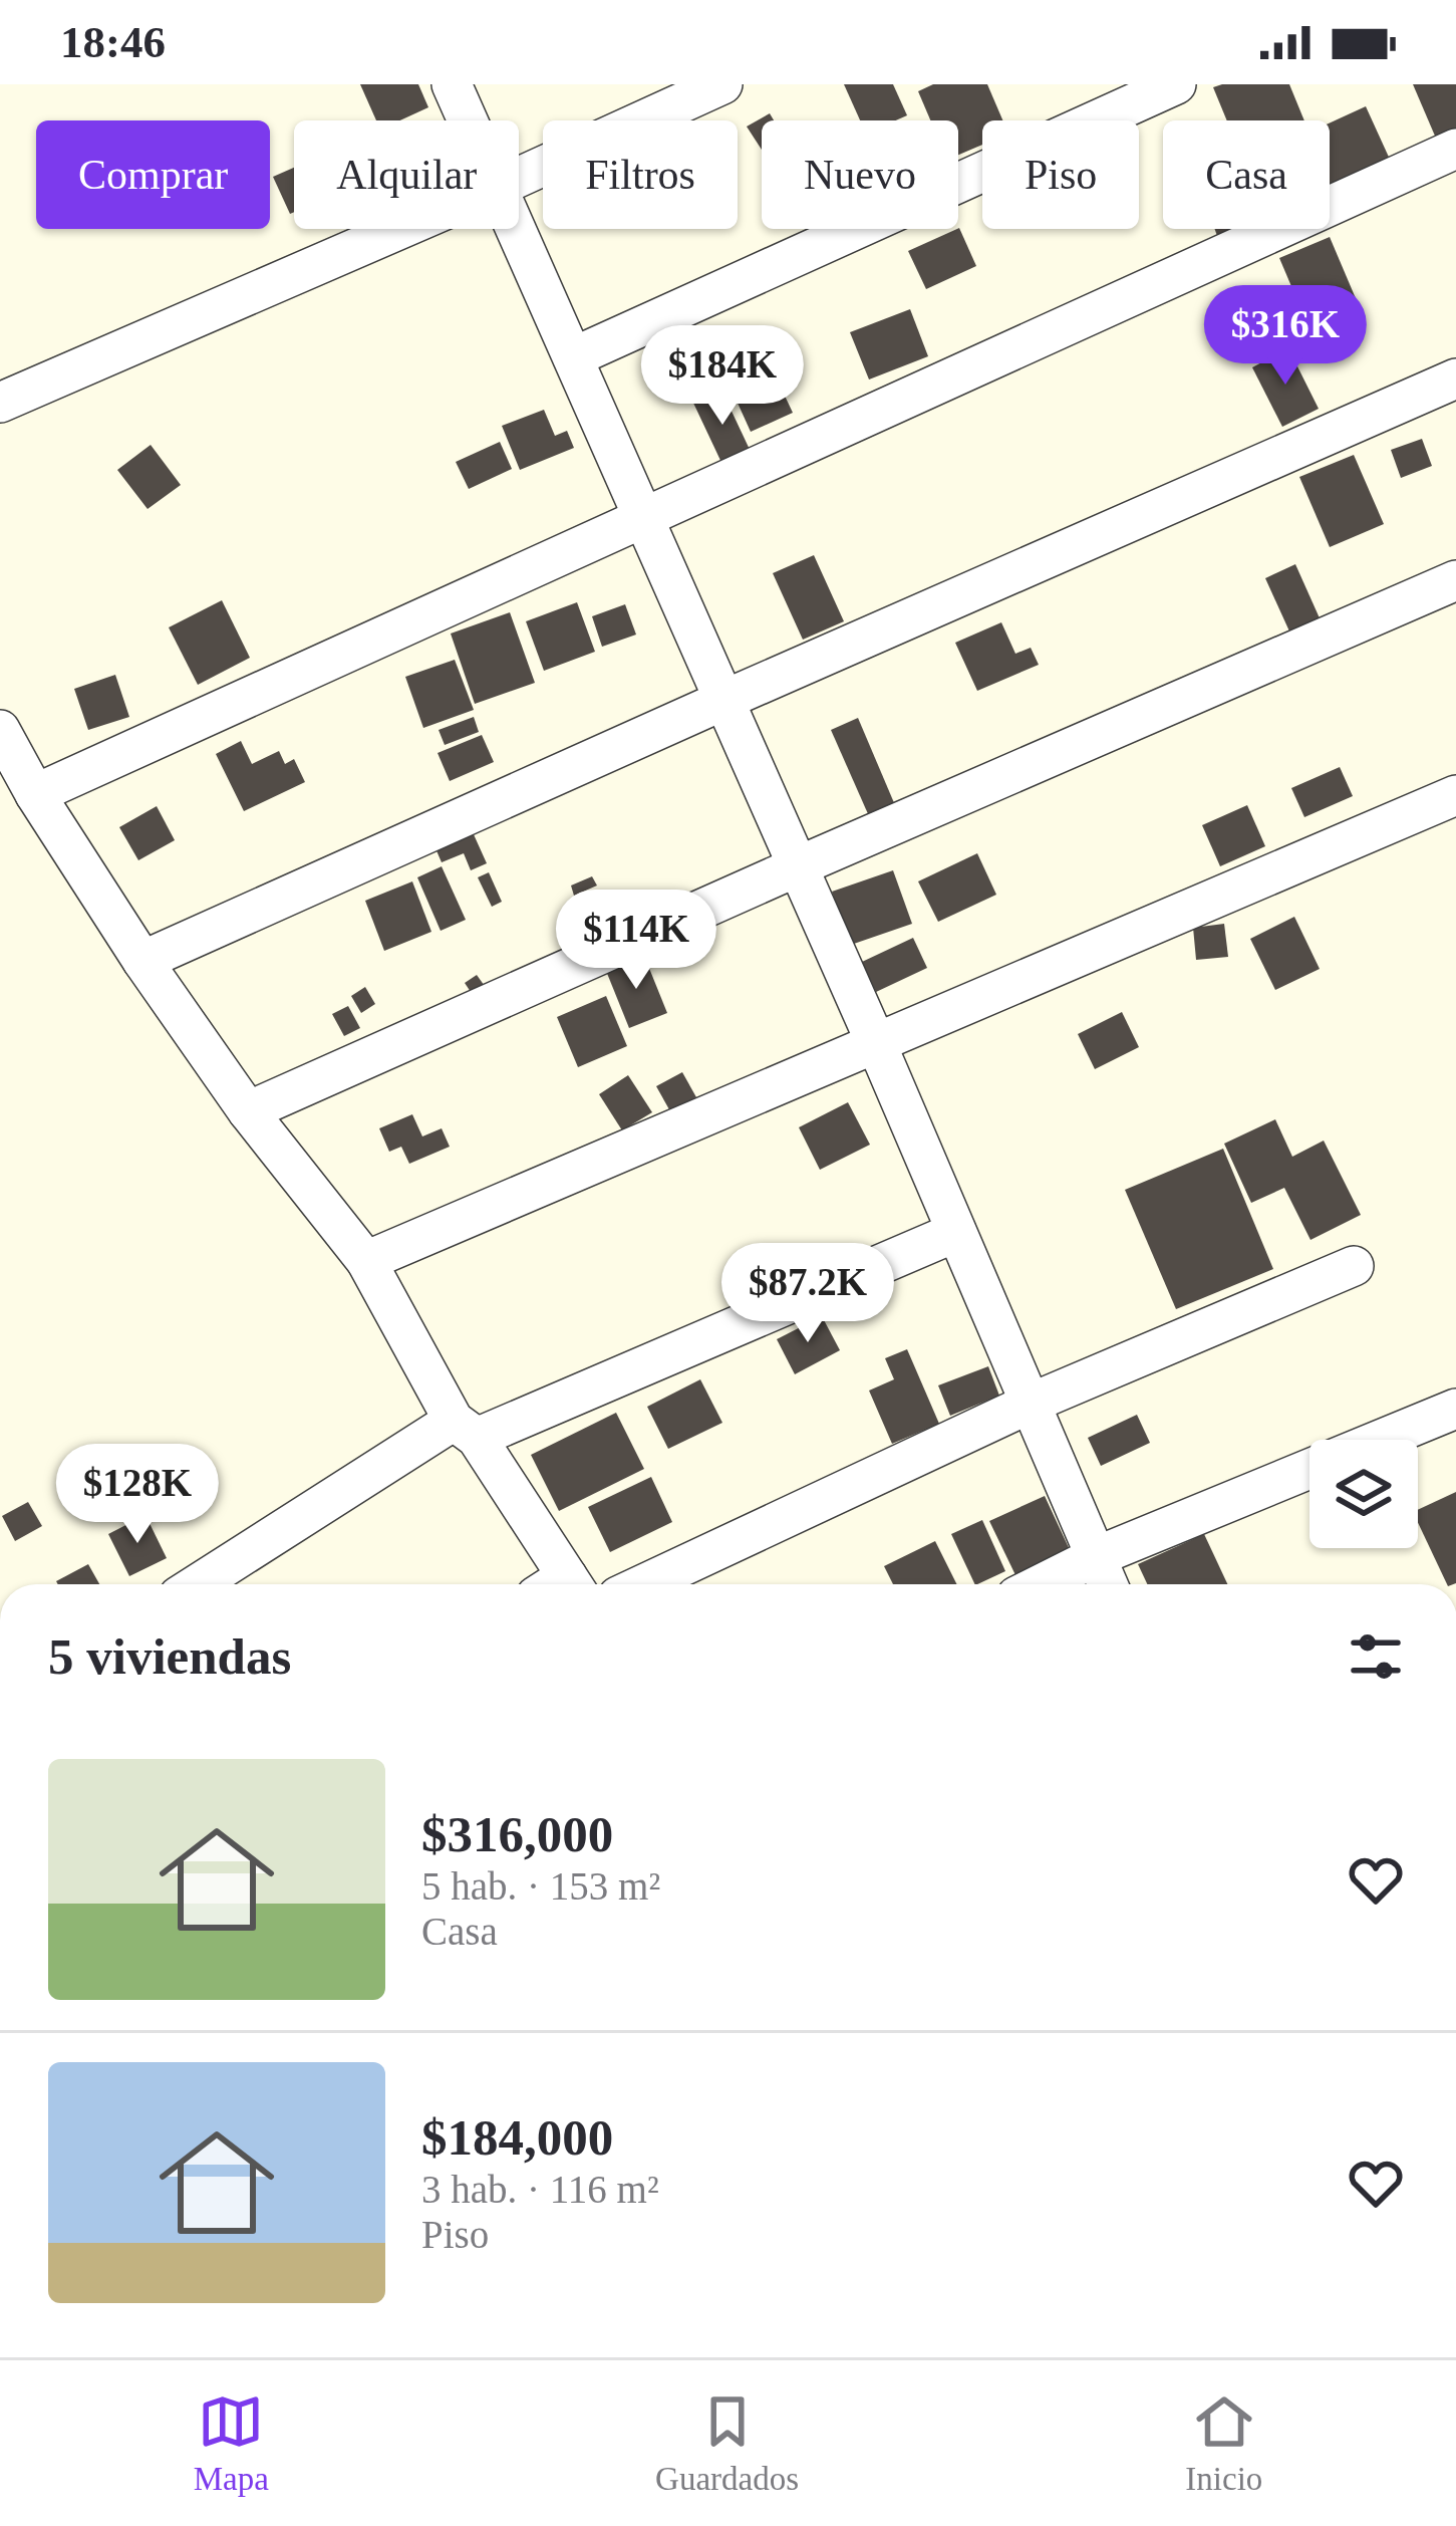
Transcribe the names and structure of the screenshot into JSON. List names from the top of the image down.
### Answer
{
  "page": {
    "status": "18:46",
    "chip": [
      "Comprar",
      "Alquilar",
      "Filtros",
      "Nuevo",
      "Piso",
      "Casa"
    ],
    "price": [
      "$316K",
      "$184K",
      "$114K",
      "$87.2K",
      "$128K"
    ],
    "heading": "5 viviendas",
    "list": [
      {
        "name": "$316,000",
        "note": "5 hab. · 153 m² · Casa"
      },
      {
        "name": "$184,000",
        "note": "3 hab. · 116 m² · Piso"
      }
    ],
    "tabs": ["Mapa", "Guardados", "Inicio"]
  }
}
